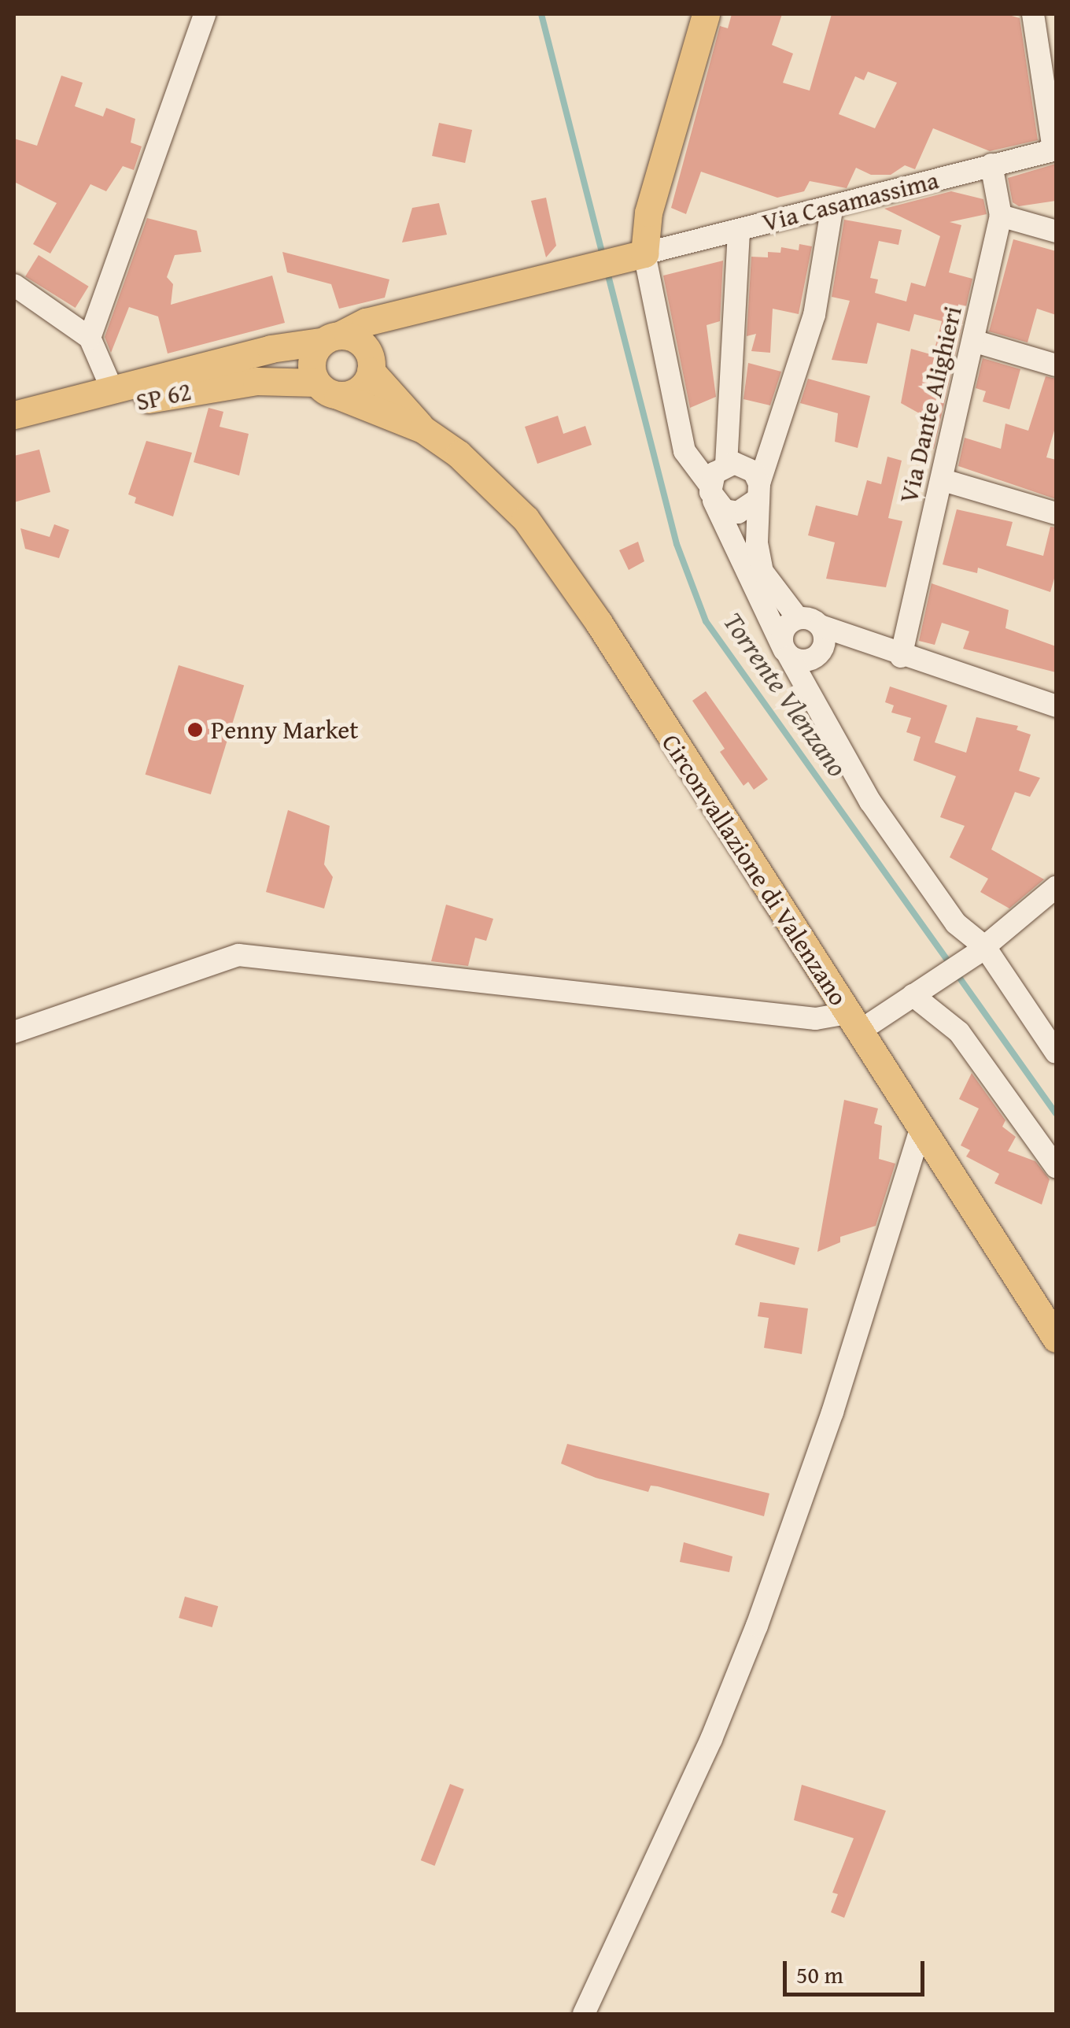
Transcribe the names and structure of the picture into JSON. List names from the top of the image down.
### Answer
{
  "streets": {
    "main road": ["SP 62", "Circonvallazione di Valenzano"],
    "street": ["Via Casamassima", "Via Dante Alighieri"]
  },
  "crossings": [
    ["Via Casamassima", "Via Dante Alighieri"]
  ],
  "water": ["Torrente Vlenzano"],
  "places": ["Penny Market"],
  "scale_bar": "50 m"
}
